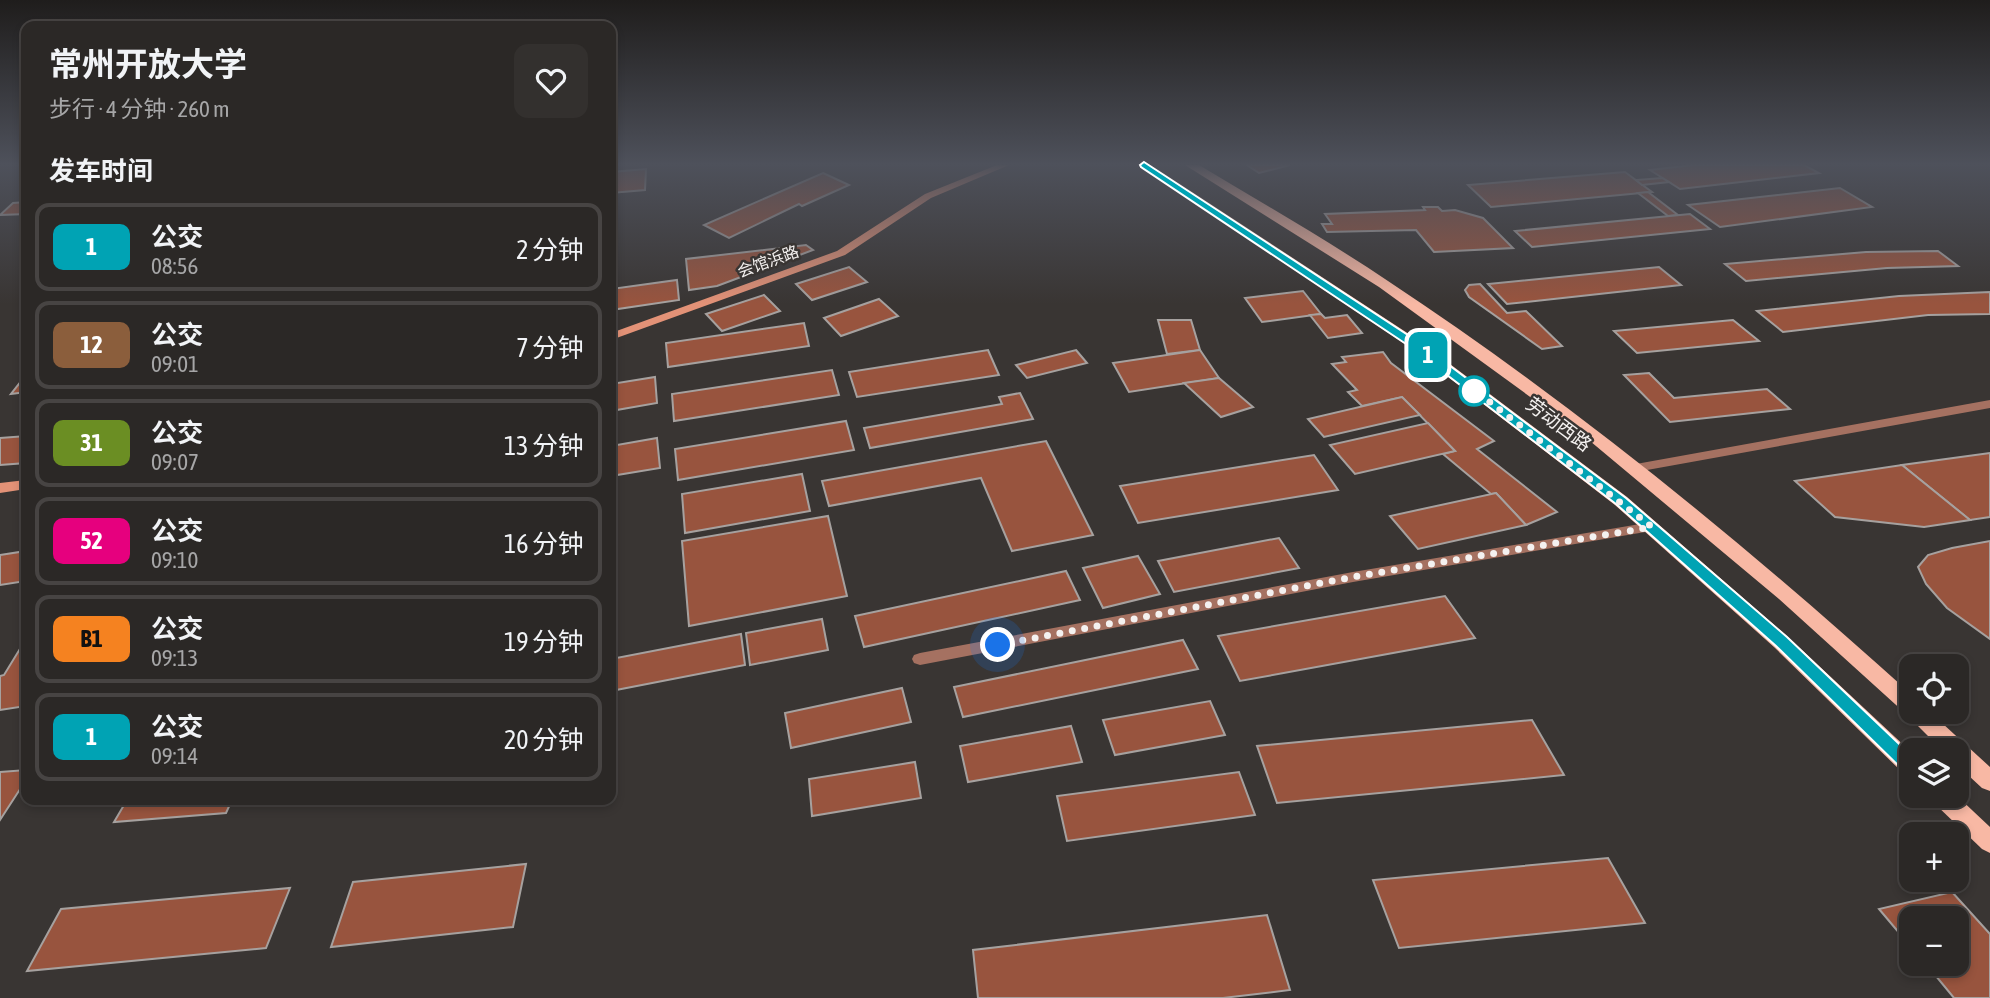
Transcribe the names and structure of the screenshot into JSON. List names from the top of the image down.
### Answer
{
  "streets": {
    "main road": ["劳动西路"],
    "street": ["会馆浜路"]
  },
  "lines": ["bus line 1"],
  "page": {
    "on_map": "1",
    "heading": [
      ["常州开放大学", "步行 · 4 分钟 · 260 m"],
      "发车时间"
    ],
    "list": [
      {
        "mark": "1",
        "name": "公交",
        "note": "08:56",
        "value": "2 分钟"
      },
      {
        "mark": "12",
        "name": "公交",
        "note": "09:01",
        "value": "7 分钟"
      },
      {
        "mark": "31",
        "name": "公交",
        "note": "09:07",
        "value": "13 分钟"
      },
      {
        "mark": "52",
        "name": "公交",
        "note": "09:10",
        "value": "16 分钟"
      },
      {
        "mark": "B1",
        "name": "公交",
        "note": "09:13",
        "value": "19 分钟"
      },
      {
        "mark": "1",
        "name": "公交",
        "note": "09:14",
        "value": "20 分钟"
      }
    ],
    "map_buttons": ["+", "−"]
  }
}
